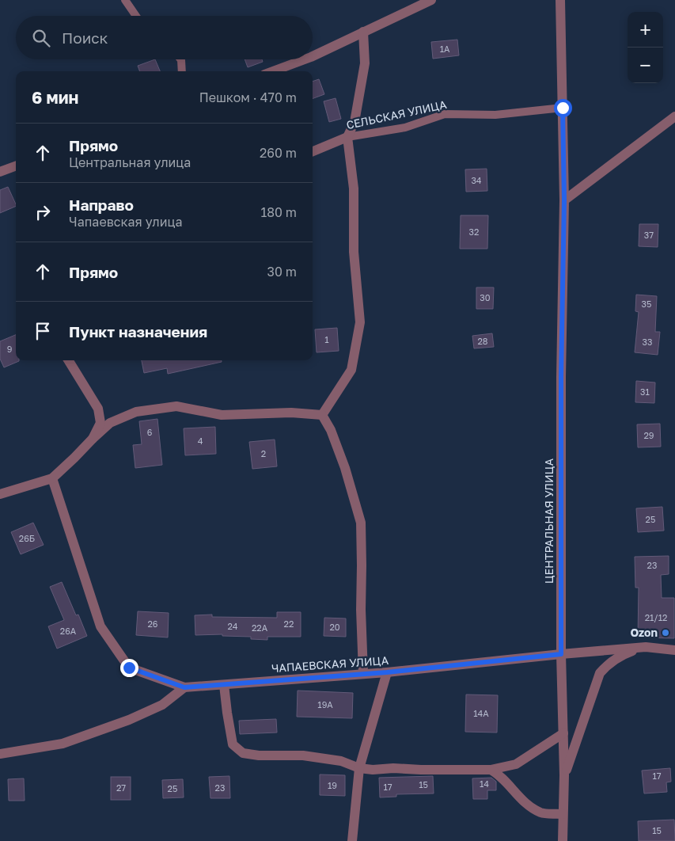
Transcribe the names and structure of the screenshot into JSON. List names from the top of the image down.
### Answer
{
  "streets": {
    "street": ["СЕЛЬСКАЯ УЛИЦА", "ЦЕНТРАЛЬНАЯ УЛИЦА", "ЧАПАЕВСКАЯ УЛИЦА"]
  },
  "crossings": [
    ["СЕЛЬСКАЯ УЛИЦА", "ЦЕНТРАЛЬНАЯ УЛИЦА"],
    ["ЦЕНТРАЛЬНАЯ УЛИЦА", "ЧАПАЕВСКАЯ УЛИЦА"]
  ],
  "places": ["Ozon"],
  "house_numbers": [
    "1А",
    "34",
    "32",
    "37",
    "30",
    "35",
    "1",
    "28",
    "33",
    "9",
    "31",
    "6",
    "29",
    "4",
    "2",
    "25",
    "26Б",
    "23",
    "21/12",
    "26",
    "22",
    "24",
    "20",
    "22А",
    "26А",
    "19А",
    "14А",
    "17",
    "14",
    "15",
    "19",
    "17",
    "27",
    "23",
    "25",
    "15"
  ],
  "page": {
    "map_buttons": ["+", "−"],
    "search": "Поиск",
    "heading": ["6 мин", "Пешком · 470 m"],
    "list": [
      ["Прямо", "Центральная улица", "260 m"],
      ["Направо", "Чапаевская улица", "180 m"],
      ["Прямо", "30 m"],
      "Пункт назначения"
    ]
  }
}
